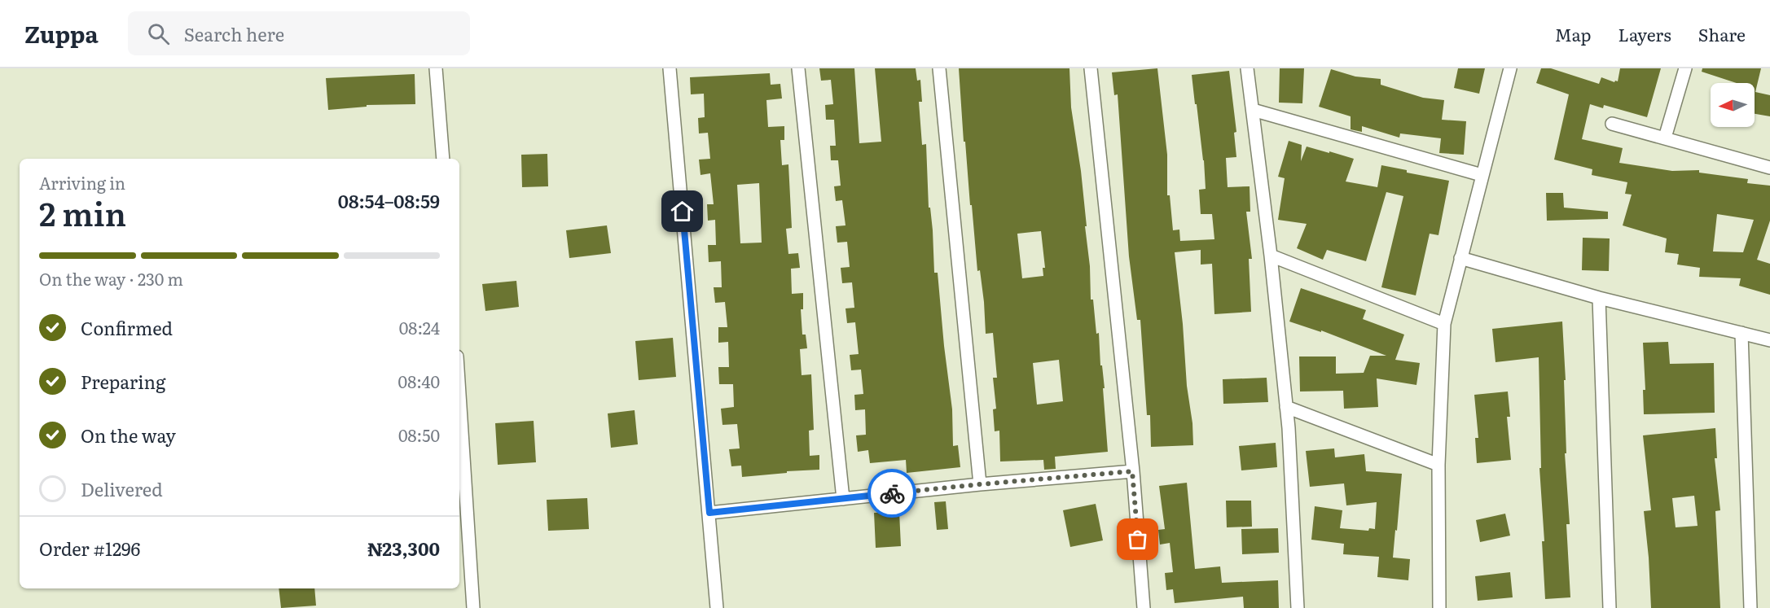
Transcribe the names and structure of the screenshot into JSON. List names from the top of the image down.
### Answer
{
  "north": "left",
  "page": {
    "header": "Zuppa",
    "search": "Search here",
    "nav": ["Map", "Layers", "Share"],
    "heading": ["2 min", "Arriving in", "08:54–08:59"],
    "panel": ["Order #1296", "₦23,300"],
    "bar": "On the way · 230 m",
    "list": [
      ["Confirmed", "08:24"],
      ["Preparing", "08:40"],
      ["On the way", "08:50"],
      "Delivered"
    ]
  }
}
